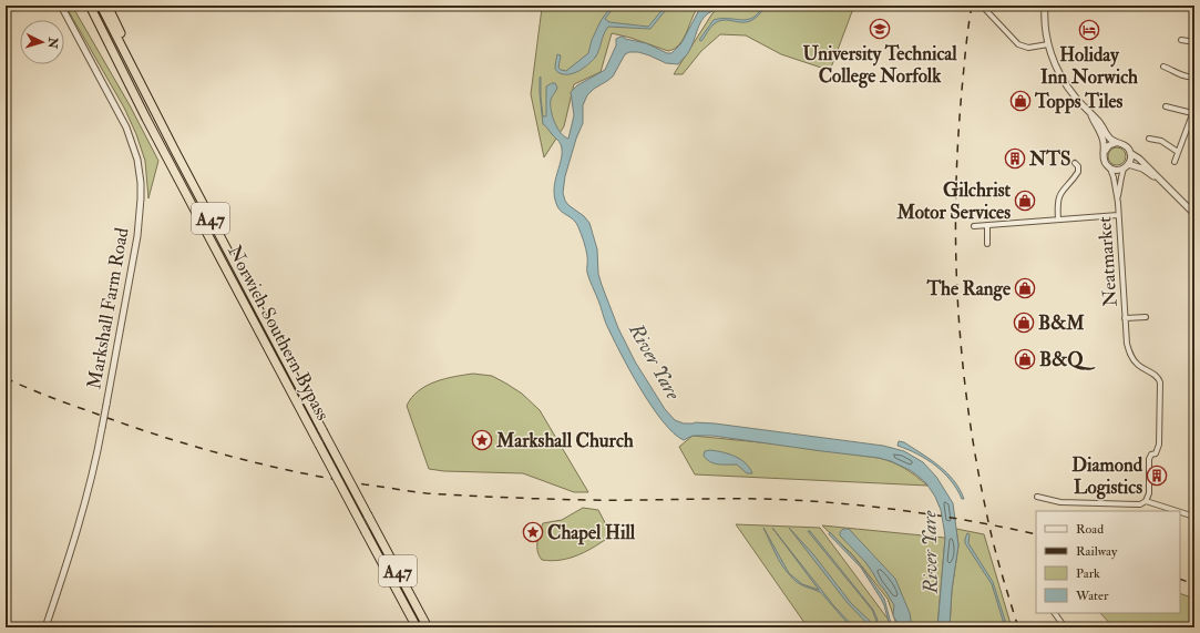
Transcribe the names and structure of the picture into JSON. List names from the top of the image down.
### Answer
{
  "streets": {
    "highway": ["A47", "Norwich Southern Bypass"],
    "street": ["Neatmarket", "Markshall Farm Road"]
  },
  "crossings": [
    ["A47", "Norwich Southern Bypass"]
  ],
  "water": ["River Yare"],
  "places": {
    "school or university": ["University Technical College Norfolk"],
    "hotel": ["Holiday Inn Norwich"],
    "shop": [
      "Topps Tiles",
      "Gilchrist Motor Services",
      "The Range",
      "B&M",
      "B&Q"
    ],
    "building": ["NTS", "Diamond Logistics"],
    "place": ["Markshall Church", "Chapel Hill"]
  },
  "legend": [
    "Road",
    "Railway",
    "Park",
    "Water"
  ],
  "north": "right"
}
